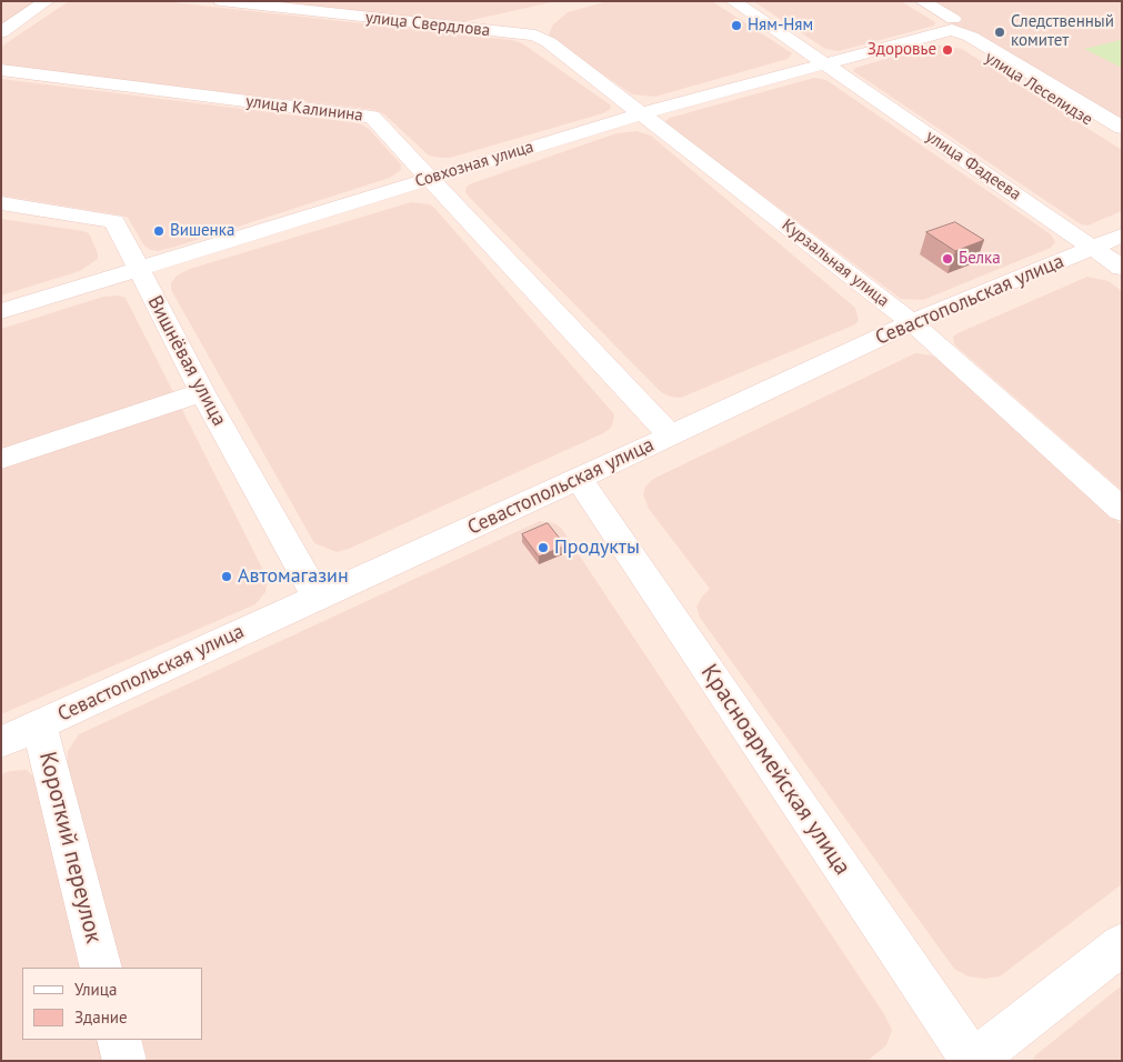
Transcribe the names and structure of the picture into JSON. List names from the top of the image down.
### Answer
{
  "streets": {
    "street": [
      "улица Свердлова",
      "улица Леселидзе",
      "улица Калинина",
      "Совхозная улица",
      "улица Фадеева",
      "Курзальная улица",
      "Севастопольская улица",
      "Вишнёвая улица",
      "Красноармейская улица",
      "Короткий переулок"
    ]
  },
  "crossings": [
    ["улица Свердлова", "Курзальная улица"],
    ["улица Леселидзе", "Совхозная улица"],
    ["улица Калинина", "Совхозная улица"],
    ["улица Калинина", "Севастопольская улица"],
    ["Совхозная улица", "улица Фадеева"],
    ["Совхозная улица", "Курзальная улица"],
    ["Совхозная улица", "Вишнёвая улица"],
    ["улица Фадеева", "Севастопольская улица"],
    ["Курзальная улица", "Севастопольская улица"],
    ["Севастопольская улица", "Вишнёвая улица"],
    ["Севастопольская улица", "Красноармейская улица"],
    ["Севастопольская улица", "Короткий переулок"]
  ],
  "places": [
    "Ням-Ням",
    "Следственный комитет",
    "Здоровье",
    "Вишенка",
    "Белка",
    "Продукты",
    "Автомагазин"
  ],
  "legend": ["Улица", "Здание"]
}
